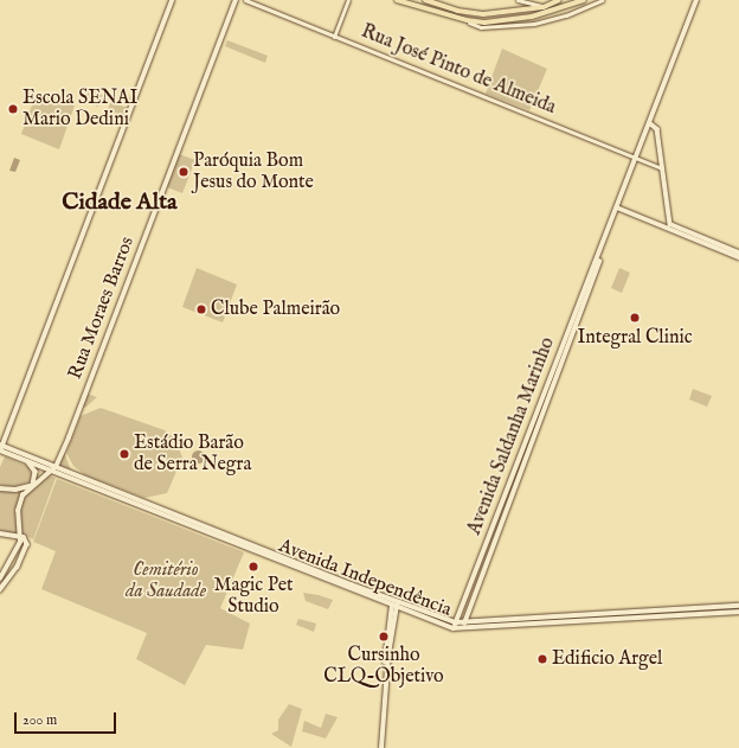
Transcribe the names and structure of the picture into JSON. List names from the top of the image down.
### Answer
{
  "streets": {
    "main road": ["Rua Moraes Barros", "Avenida Saldanha Marinho", "Avenida Independência"],
    "street": ["Rua José Pinto de Almeida"]
  },
  "crossings": [
    ["Rua José Pinto de Almeida", "Avenida Saldanha Marinho"],
    ["Rua Moraes Barros", "Avenida Independência"],
    ["Avenida Saldanha Marinho", "Avenida Independência"]
  ],
  "districts": ["Cidade Alta"],
  "parks": ["Cemitério da Saudade"],
  "places": [
    "Escola SENAI Mario Dedini",
    "Paróquia Bom Jesus do Monte",
    "Clube Palmeirão",
    "Integral Clinic",
    "Estádio Barão de Serra Negra",
    "Magic Pet Studio",
    "Cursinho CLQ-Objetivo",
    "Edificio Argel"
  ],
  "scale_bar": "200 m"
}
